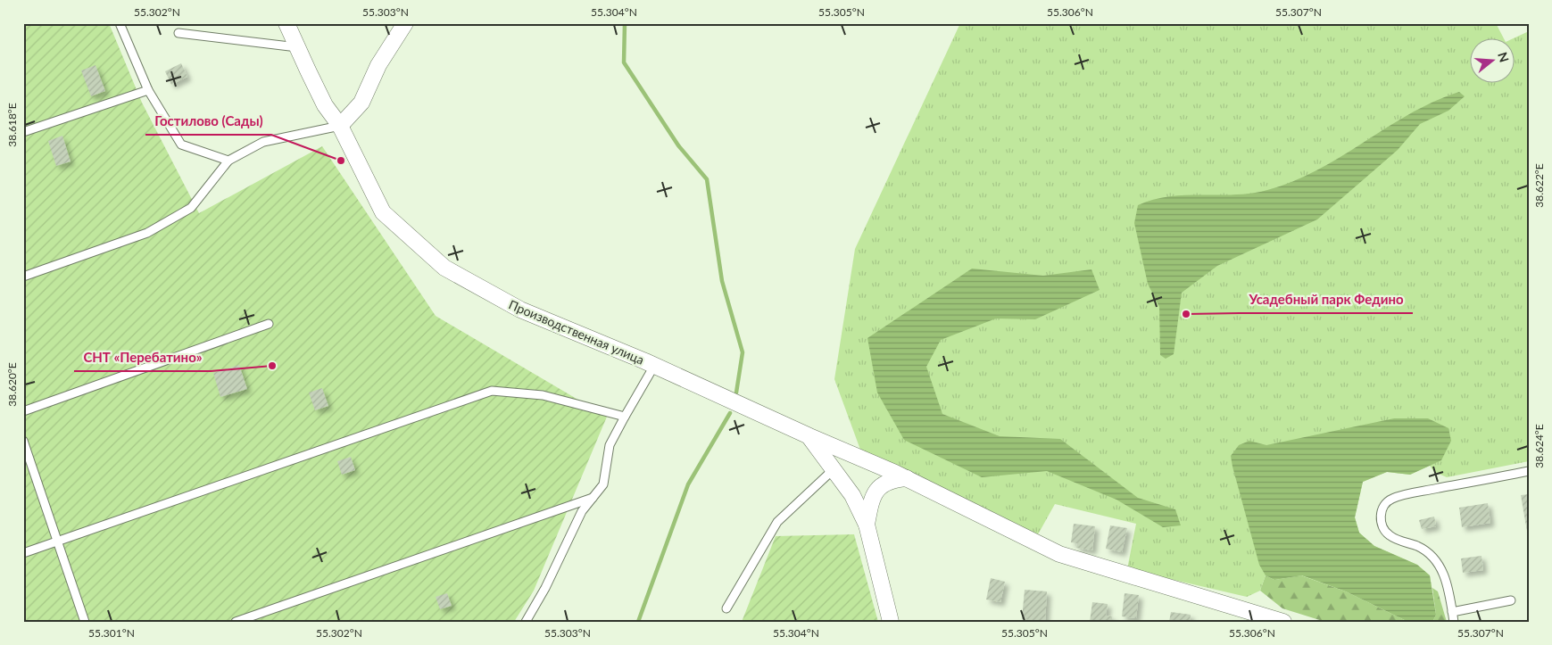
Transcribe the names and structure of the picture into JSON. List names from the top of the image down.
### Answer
{
  "streets": {
    "street": ["Производственная улица"]
  },
  "places": ["Гостилово (Сады)", "Усадебный парк Федино", "СНТ «Перебатино»"],
  "north": "right",
  "coordinates": [
    "55.302°N",
    "55.303°N",
    "55.304°N",
    "55.305°N",
    "55.306°N",
    "55.307°N",
    "38.618°E",
    "38.622°E",
    "38.620°E",
    "38.624°E",
    "55.301°N"
  ]
}
